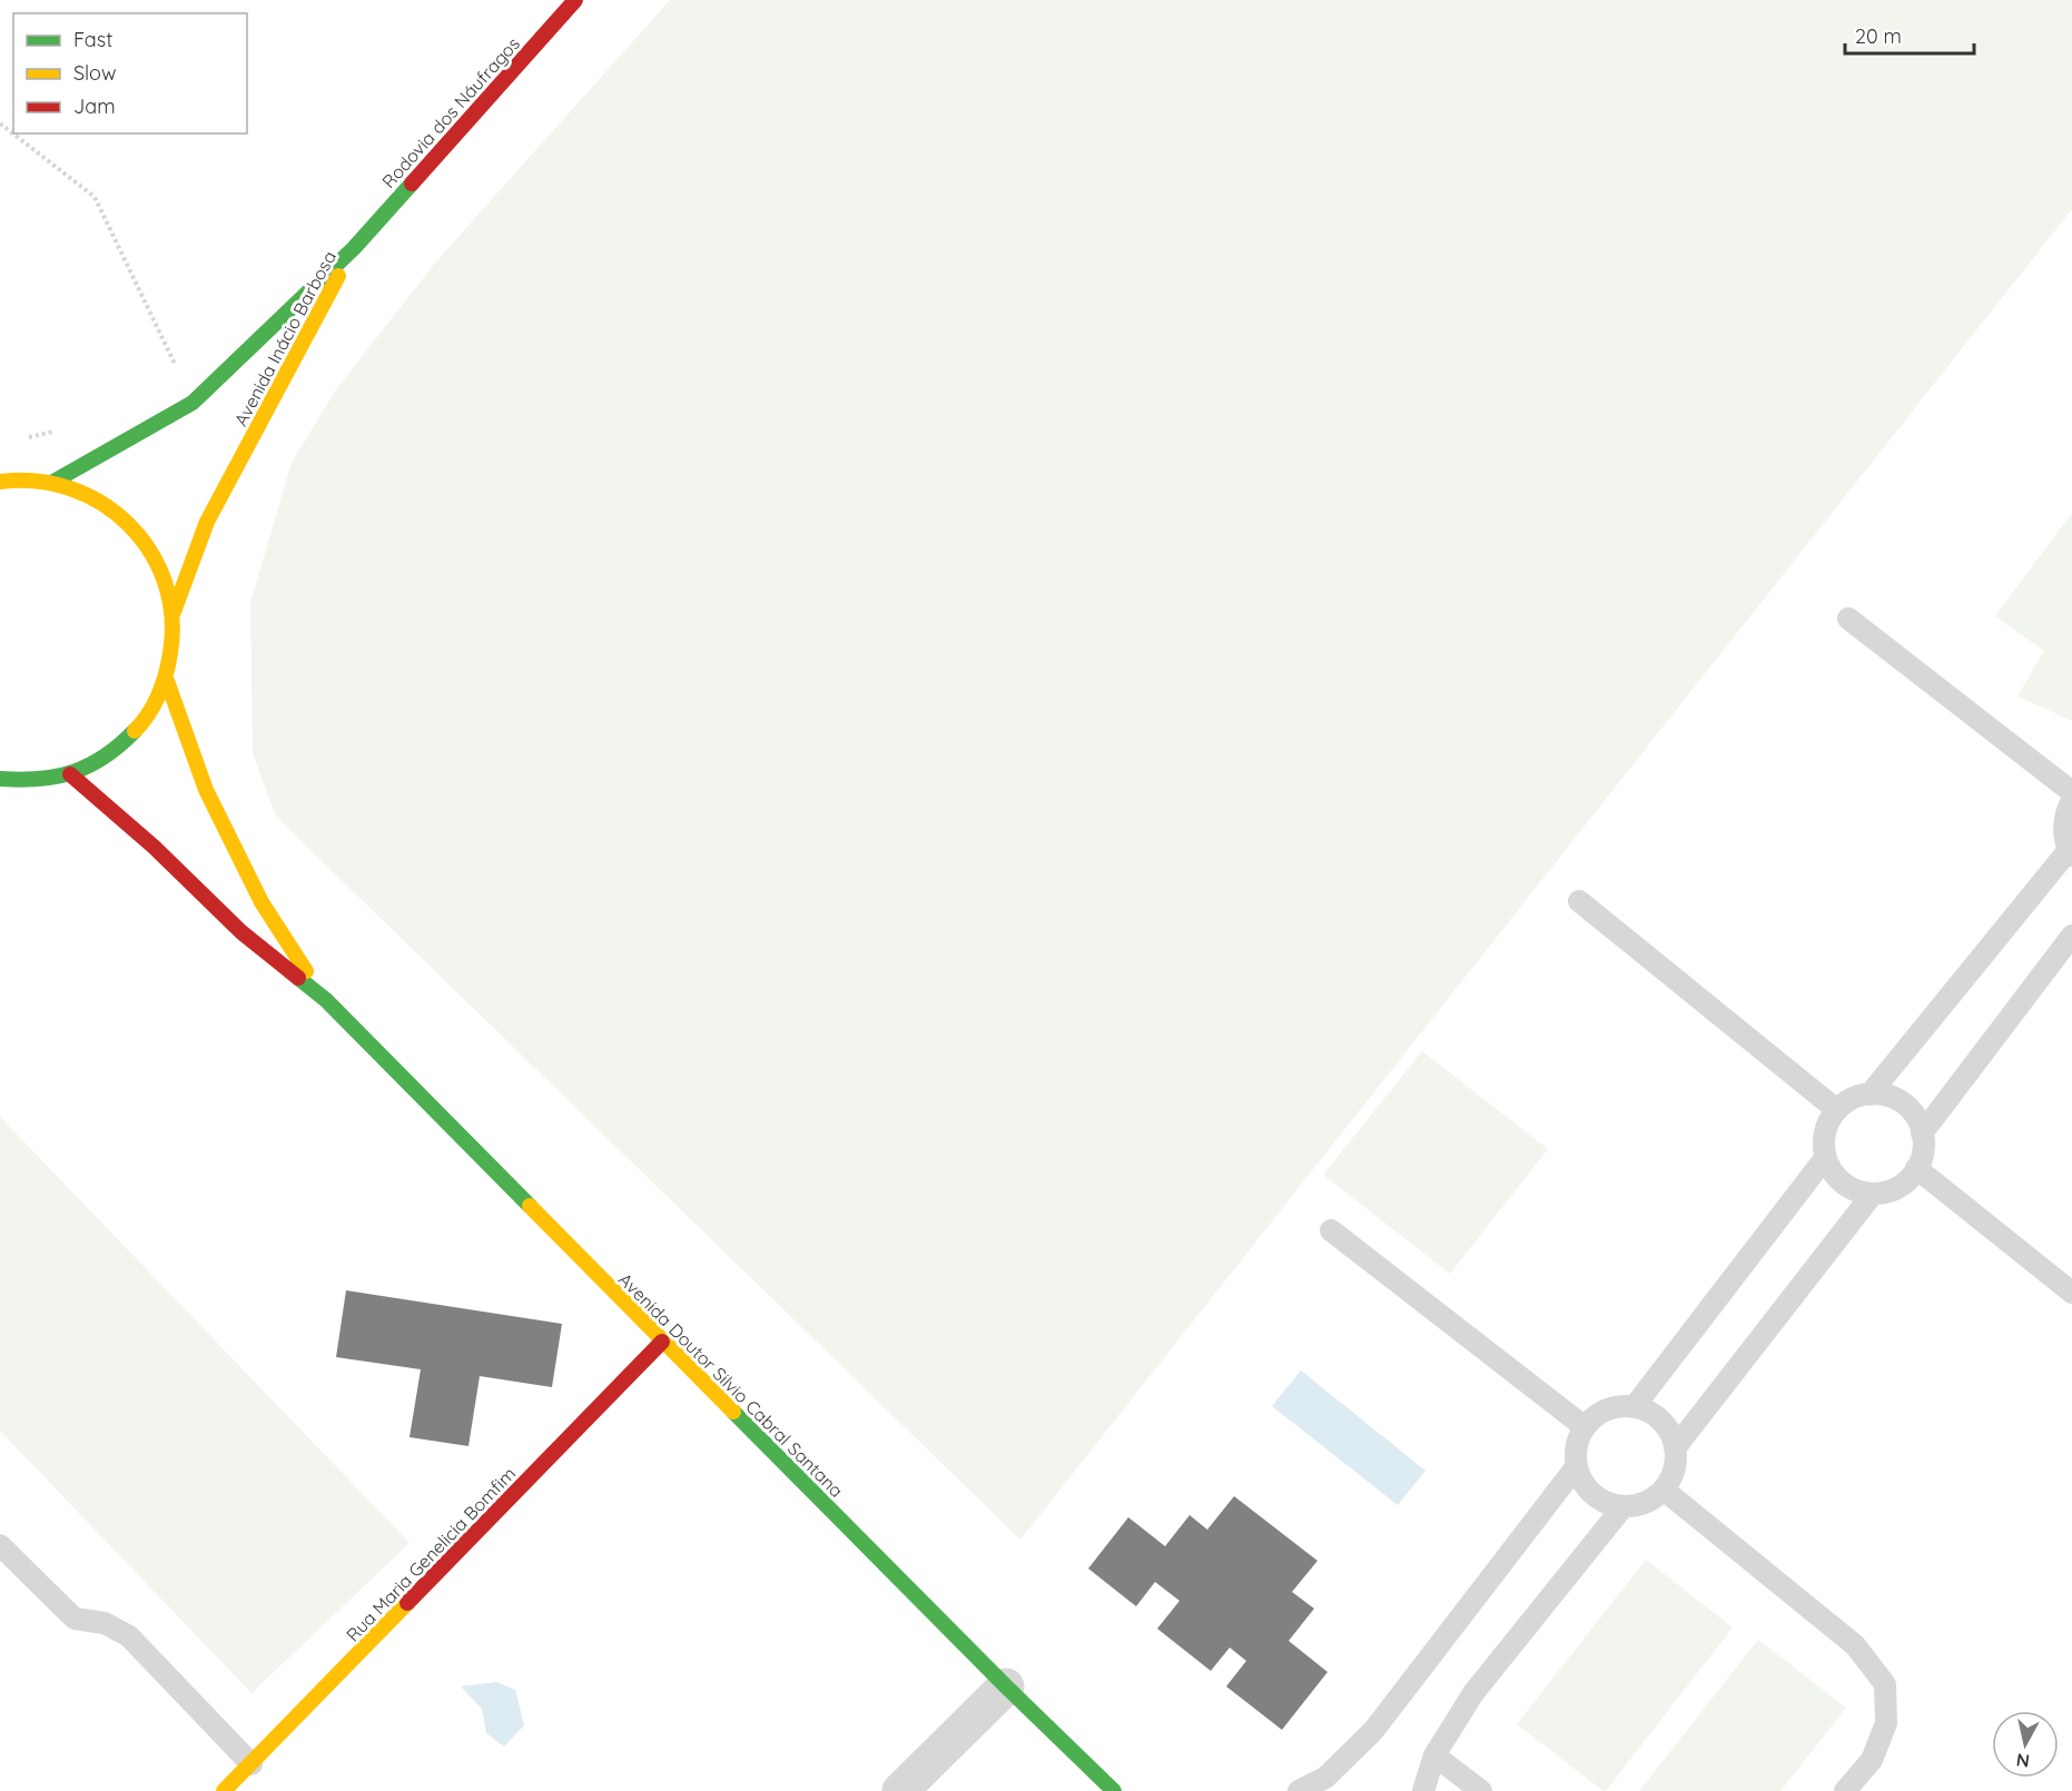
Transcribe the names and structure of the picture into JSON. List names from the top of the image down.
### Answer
{
  "streets": {
    "street": [
      "Rodovia dos Náufragos",
      "Avenida Inácio Barbosa",
      "Avenida Doutor Silvio Cabral Santana",
      "Rua Maria Genelicia Bomfim"
    ]
  },
  "crossings": [
    ["Rodovia dos Náufragos", "Avenida Inácio Barbosa"],
    ["Avenida Doutor Silvio Cabral Santana", "Rua Maria Genelicia Bomfim"]
  ],
  "legend": ["Fast", "Slow", "Jam"],
  "scale_bar": "20 m",
  "north": "bottom"
}
